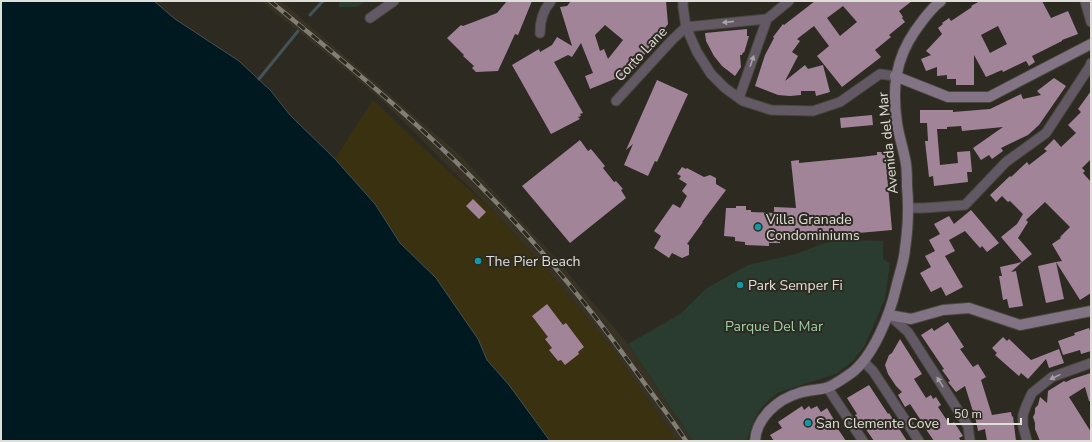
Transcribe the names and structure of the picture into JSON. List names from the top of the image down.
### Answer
{
  "streets": {
    "main road": ["Avenida del Mar"],
    "street": ["Corto Lane"]
  },
  "parks": ["Parque Del Mar"],
  "places": [
    "Villa Granade Condominiums",
    "The Pier Beach",
    "Park Semper Fi",
    "San Clemente Cove"
  ],
  "scale_bar": "50 m"
}
